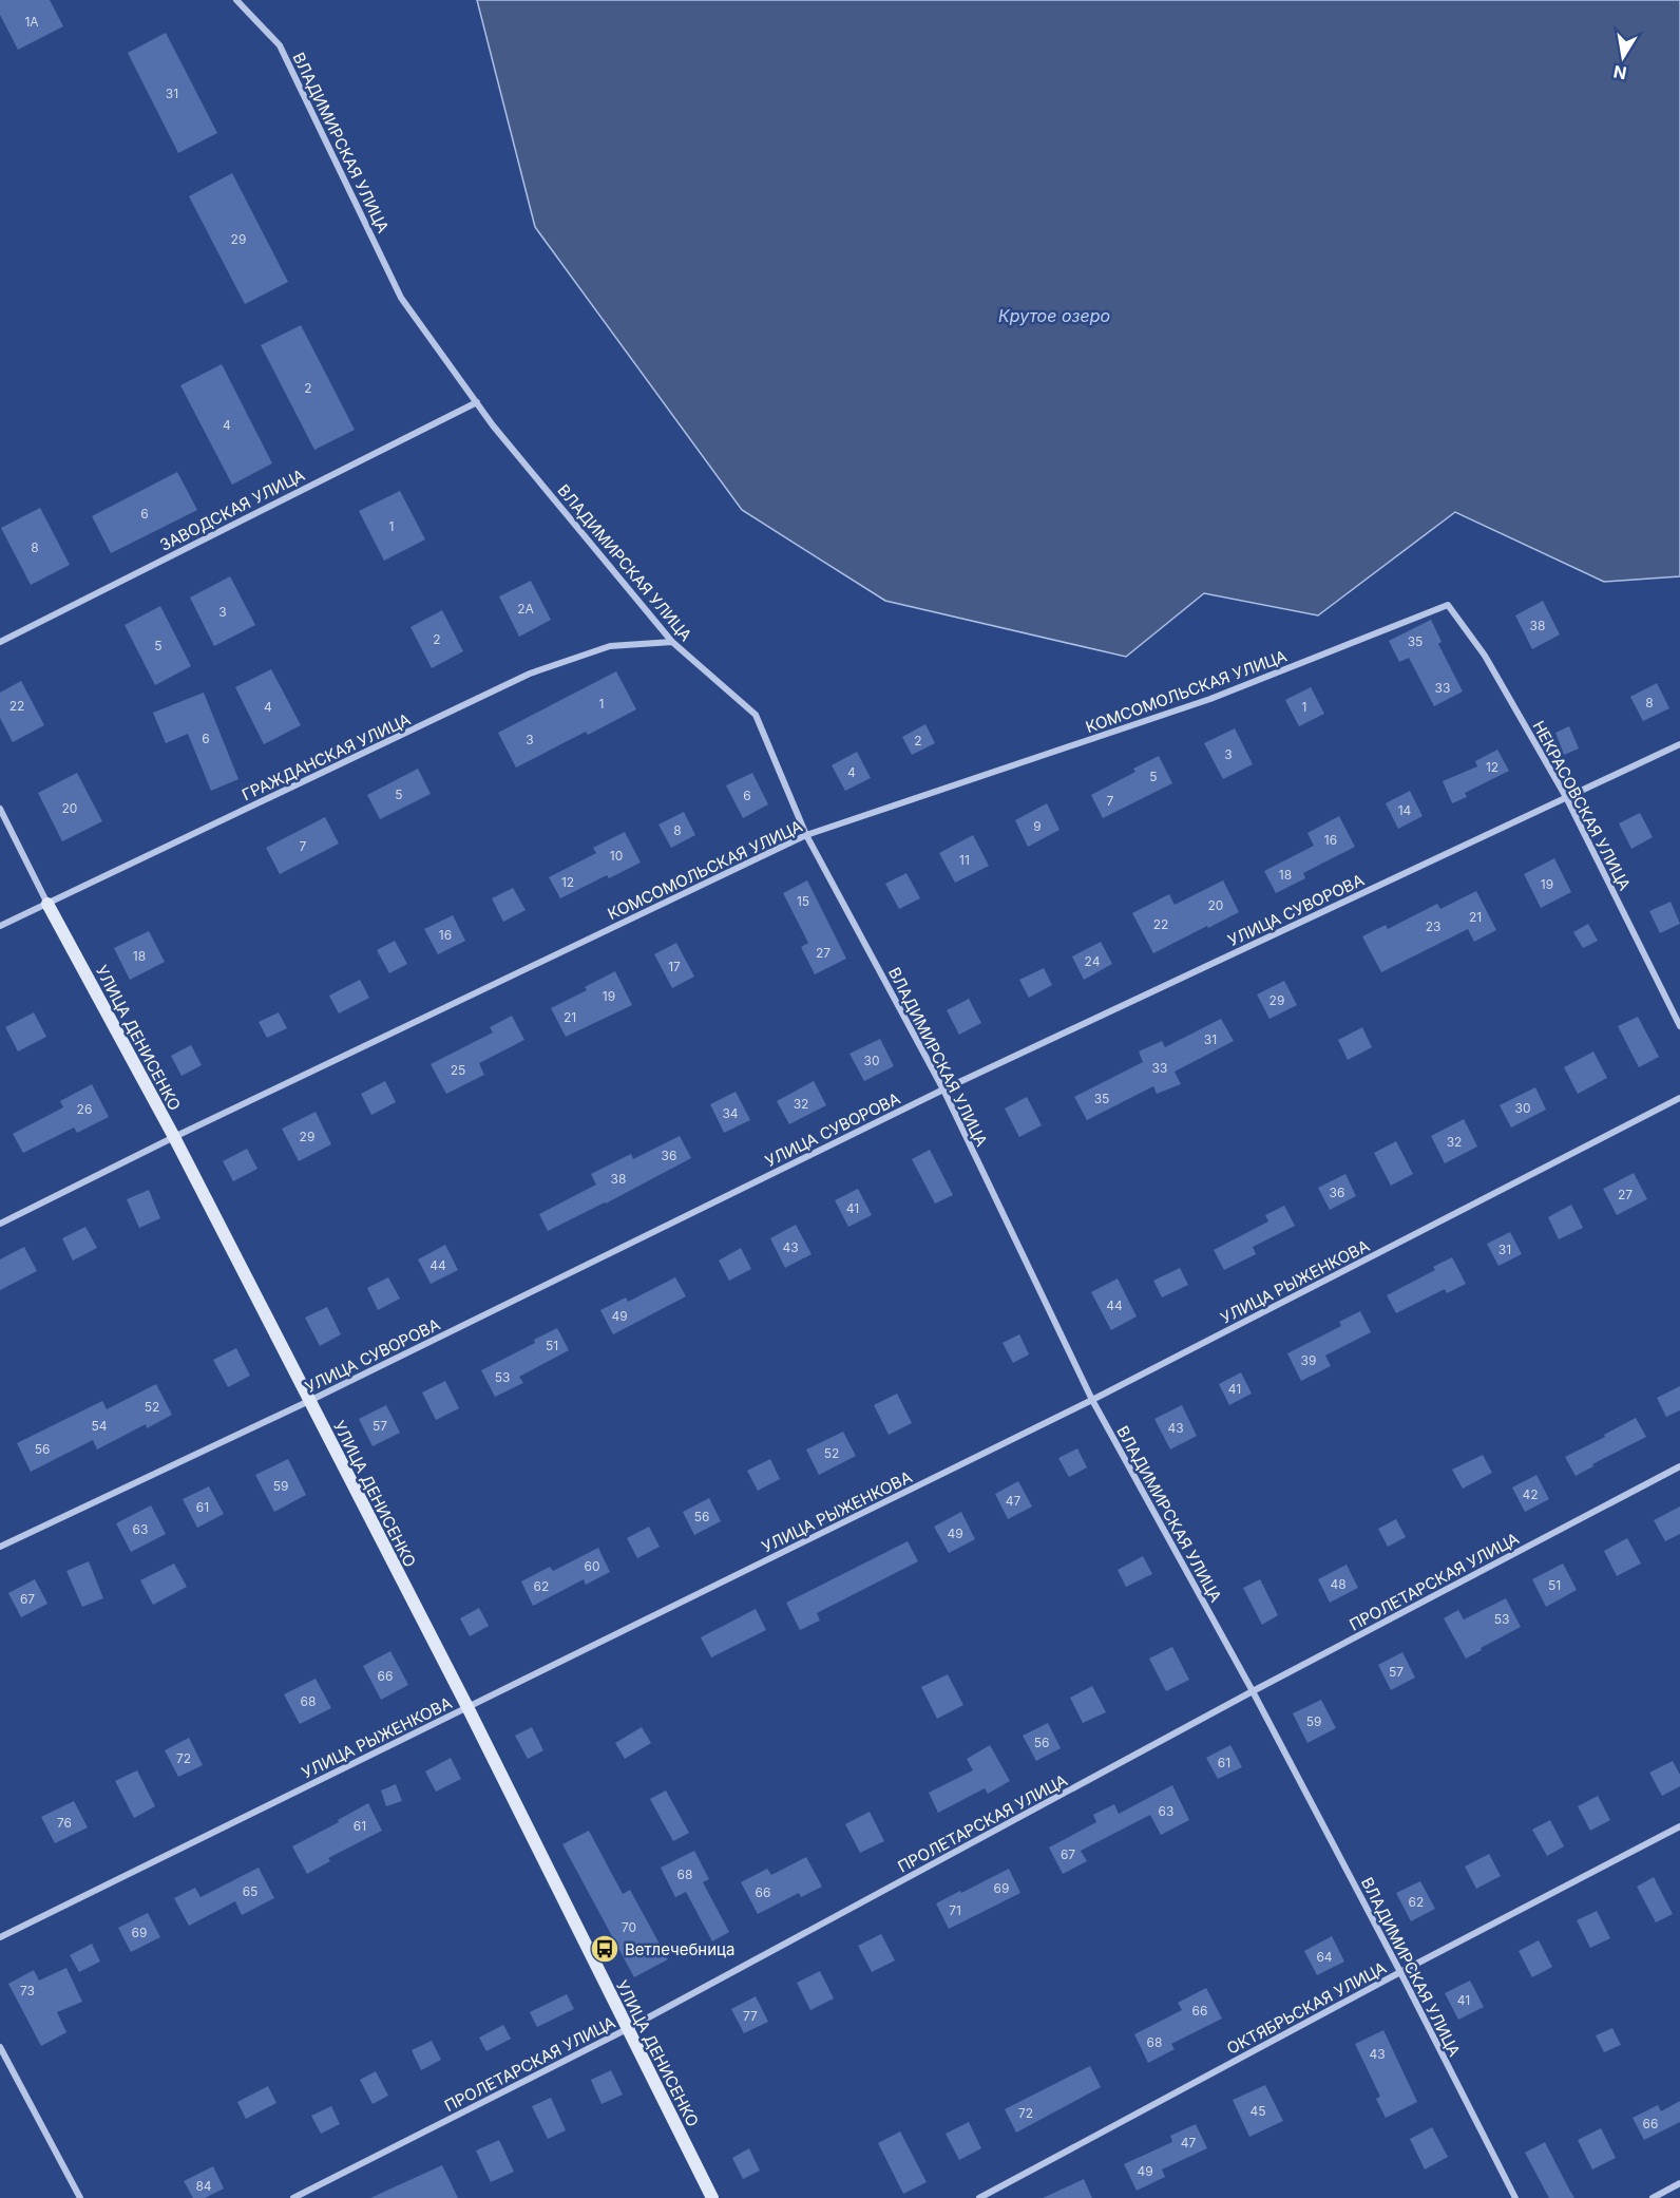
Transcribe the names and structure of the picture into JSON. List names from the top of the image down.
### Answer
{
  "streets": {
    "street": [
      "ВЛАДИМИРСКАЯ УЛИЦА",
      "ЗАВОДСКАЯ УЛИЦА",
      "КОМСОМОЛЬСКАЯ УЛИЦА",
      "ГРАЖДАНСКАЯ УЛИЦА",
      "НЕКРАСОВСКАЯ УЛИЦА",
      "УЛИЦА СУВОРОВА",
      "УЛИЦА ДЕНИСЕНКО",
      "УЛИЦА РЫЖЕНКОВА",
      "ПРОЛЕТАРСКАЯ УЛИЦА",
      "ОКТЯБРЬСКАЯ УЛИЦА"
    ]
  },
  "crossings": [
    ["ВЛАДИМИРСКАЯ УЛИЦА", "ЗАВОДСКАЯ УЛИЦА"],
    ["ВЛАДИМИРСКАЯ УЛИЦА", "КОМСОМОЛЬСКАЯ УЛИЦА"],
    ["ВЛАДИМИРСКАЯ УЛИЦА", "ГРАЖДАНСКАЯ УЛИЦА"],
    ["ВЛАДИМИРСКАЯ УЛИЦА", "УЛИЦА СУВОРОВА"],
    ["ВЛАДИМИРСКАЯ УЛИЦА", "УЛИЦА РЫЖЕНКОВА"],
    ["ВЛАДИМИРСКАЯ УЛИЦА", "ПРОЛЕТАРСКАЯ УЛИЦА"],
    ["ВЛАДИМИРСКАЯ УЛИЦА", "ОКТЯБРЬСКАЯ УЛИЦА"],
    ["КОМСОМОЛЬСКАЯ УЛИЦА", "НЕКРАСОВСКАЯ УЛИЦА"],
    ["КОМСОМОЛЬСКАЯ УЛИЦА", "УЛИЦА ДЕНИСЕНКО"],
    ["ГРАЖДАНСКАЯ УЛИЦА", "УЛИЦА ДЕНИСЕНКО"],
    ["НЕКРАСОВСКАЯ УЛИЦА", "УЛИЦА СУВОРОВА"],
    ["УЛИЦА СУВОРОВА", "УЛИЦА ДЕНИСЕНКО"],
    ["УЛИЦА ДЕНИСЕНКО", "УЛИЦА РЫЖЕНКОВА"],
    ["УЛИЦА ДЕНИСЕНКО", "ПРОЛЕТАРСКАЯ УЛИЦА"]
  ],
  "water": ["Крутое озеро"],
  "places": {
    "bus stop": ["Ветлечебница"]
  },
  "house_numbers": [
    "1А",
    "31",
    "29",
    "2",
    "4",
    "6",
    "1",
    "8",
    "2А",
    "3",
    "38",
    "2",
    "35",
    "5",
    "33",
    "8",
    "1",
    "22",
    "4",
    "1",
    "6",
    "3",
    "2",
    "3",
    "12",
    "4",
    "5",
    "5",
    "6",
    "7",
    "20",
    "14",
    "9",
    "8",
    "16",
    "7",
    "10",
    "11",
    "18",
    "12",
    "19",
    "15",
    "20",
    "21",
    "22",
    "23",
    "16",
    "27",
    "18",
    "24",
    "17",
    "19",
    "29",
    "21",
    "31",
    "30",
    "33",
    "25",
    "35",
    "32",
    "30",
    "26",
    "34",
    "29",
    "32",
    "36",
    "38",
    "36",
    "27",
    "41",
    "43",
    "31",
    "44",
    "44",
    "49",
    "51",
    "39",
    "53",
    "41",
    "52",
    "54",
    "57",
    "43",
    "56",
    "52",
    "59",
    "42",
    "47",
    "61",
    "56",
    "63",
    "49",
    "60",
    "48",
    "51",
    "62",
    "67",
    "53",
    "57",
    "66",
    "68",
    "59",
    "56",
    "72",
    "61",
    "63",
    "76",
    "61",
    "67",
    "68",
    "69",
    "65",
    "66",
    "62",
    "71",
    "70",
    "69",
    "64",
    "73",
    "41",
    "66",
    "77",
    "68",
    "43",
    "45",
    "72",
    "66",
    "47",
    "49",
    "84"
  ],
  "north": "bottom"
}
